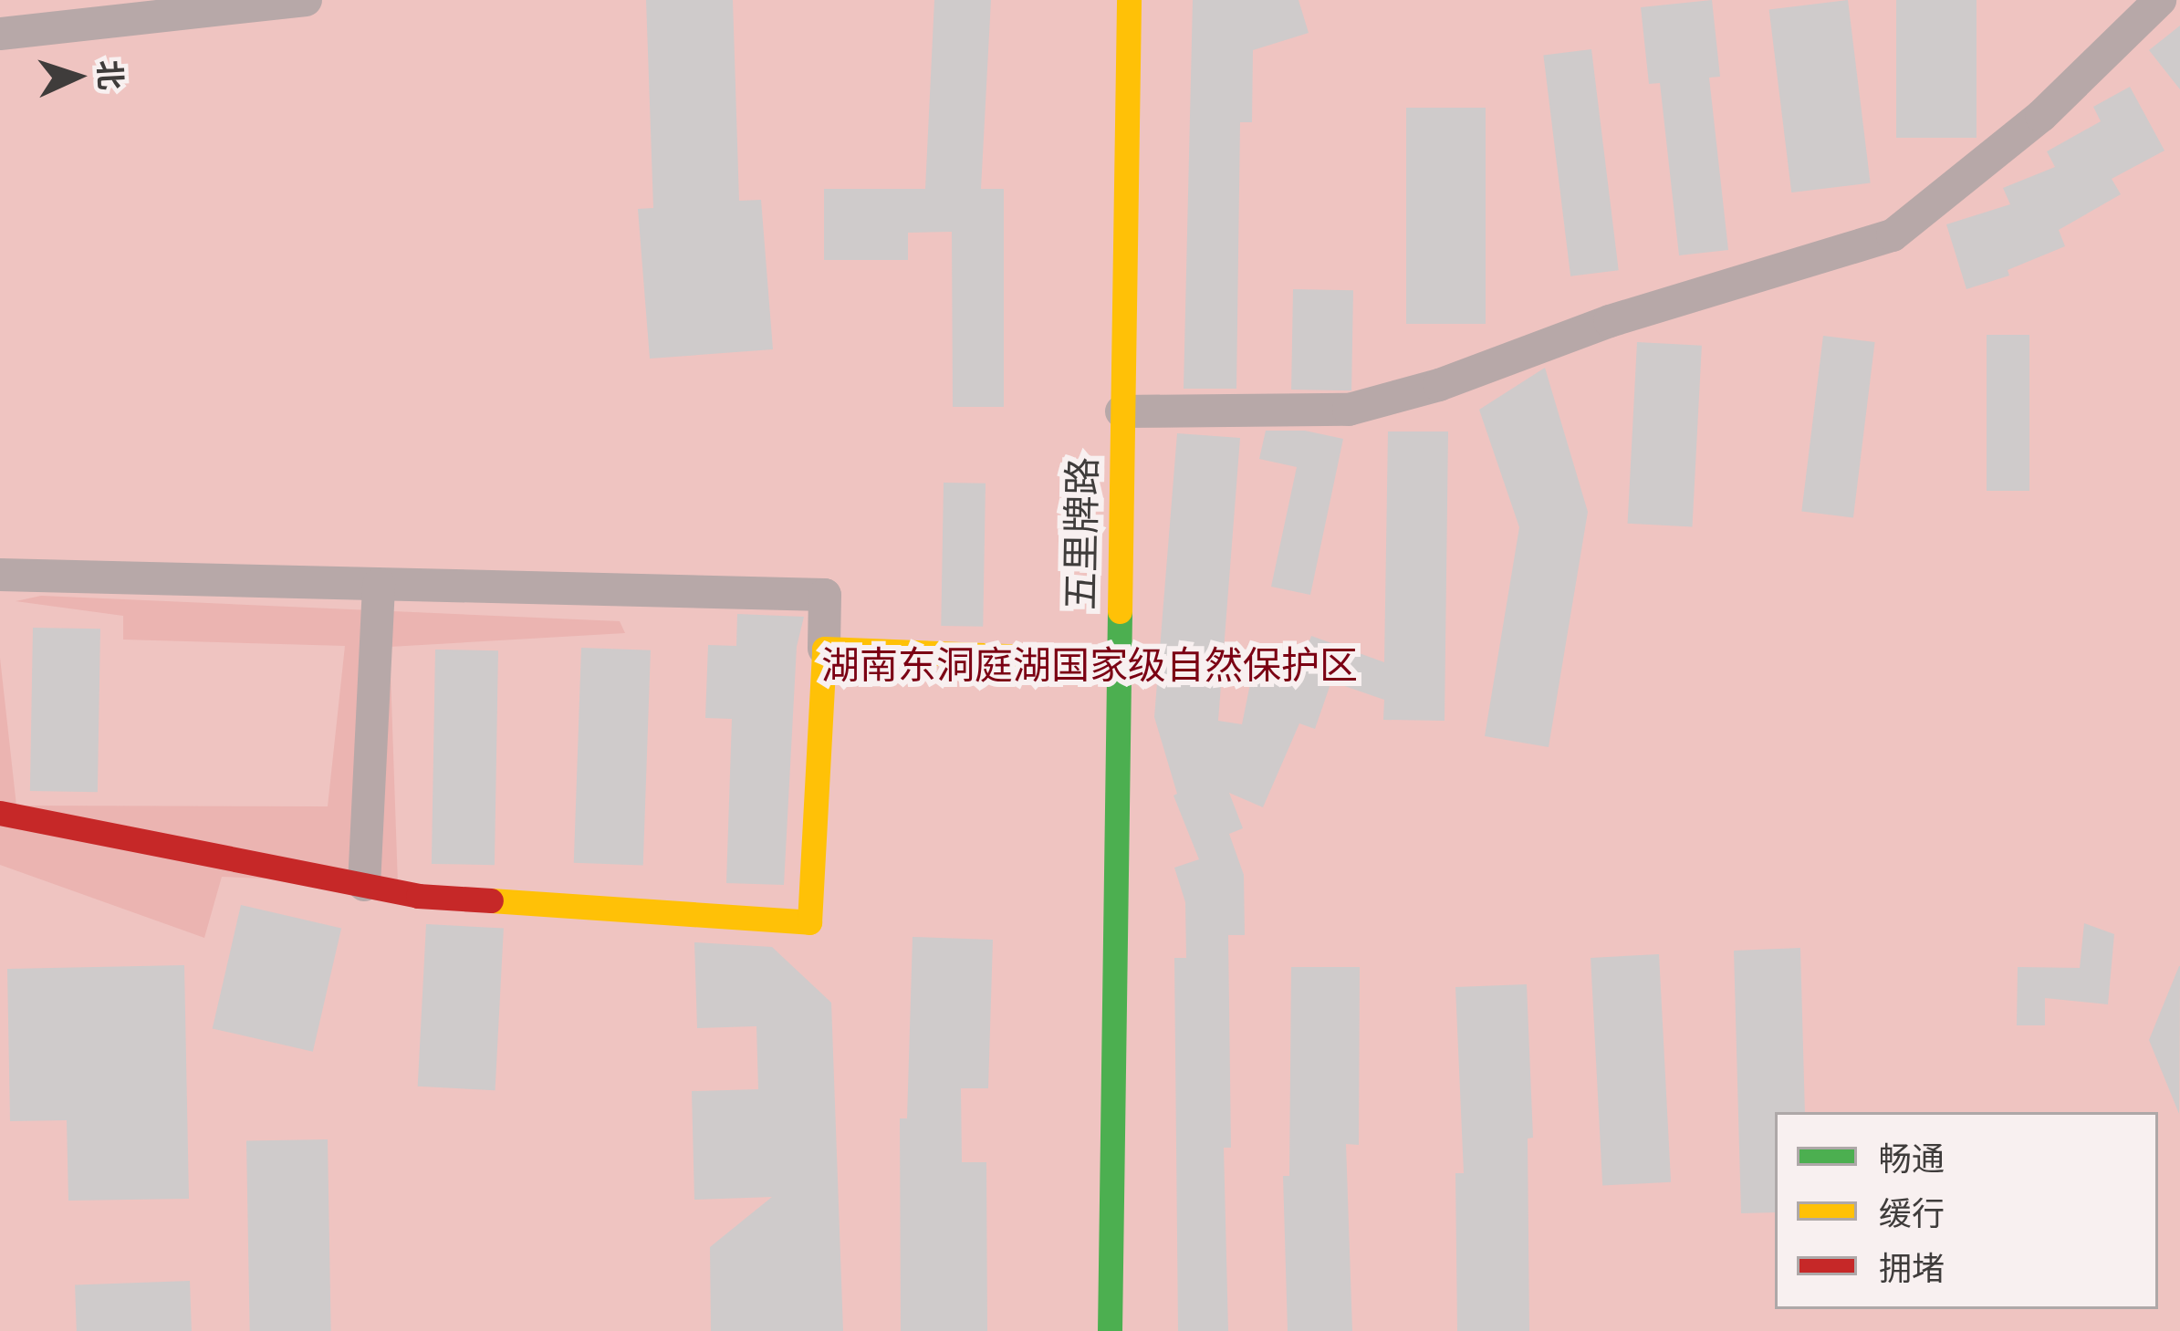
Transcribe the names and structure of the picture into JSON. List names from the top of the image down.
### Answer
{
  "streets": {
    "street": ["五里牌路"]
  },
  "parks": ["湖南东洞庭湖国家级自然保护区"],
  "legend": ["畅通", "缓行", "拥堵"],
  "north": "right"
}
